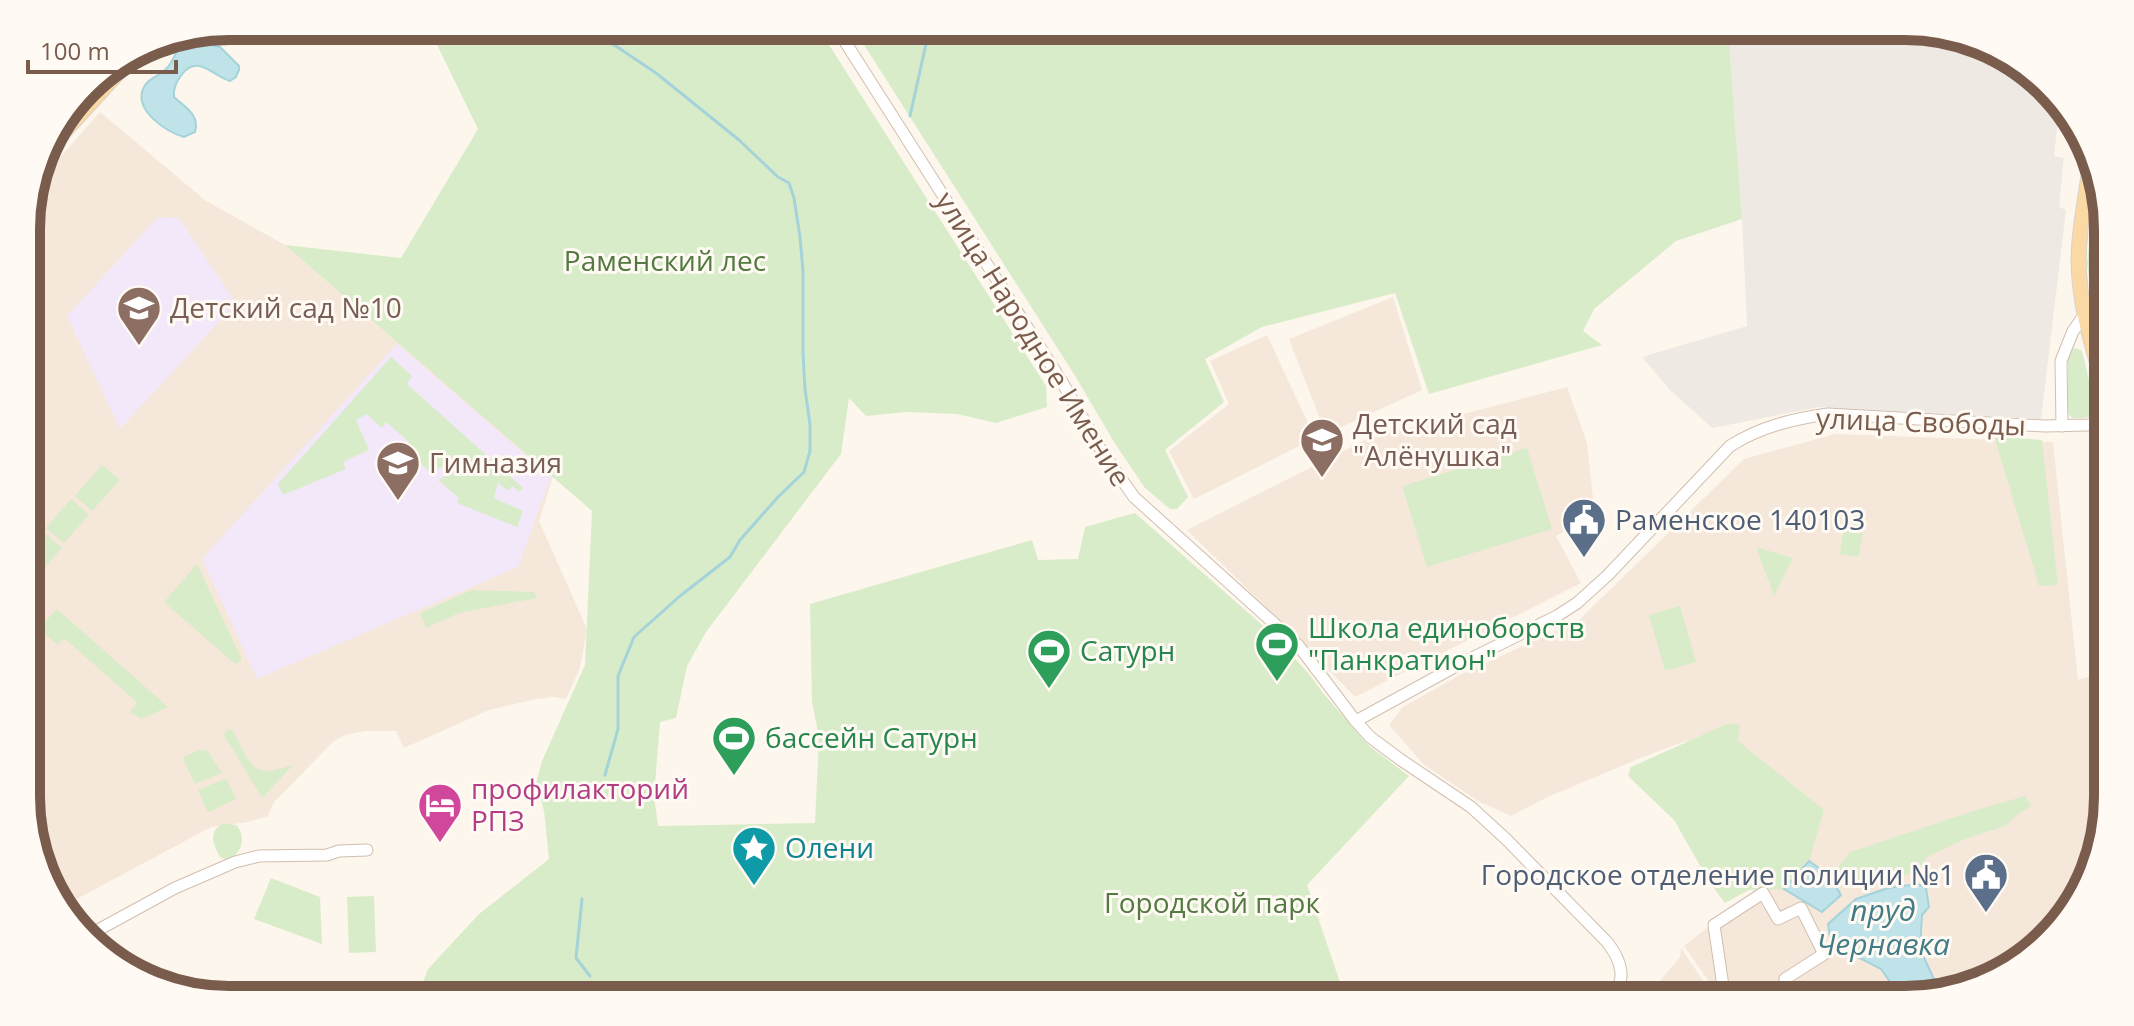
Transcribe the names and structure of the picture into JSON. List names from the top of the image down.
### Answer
{
  "streets": {
    "street": ["улица Народное Имение", "улица Свободы"]
  },
  "crossings": [
    ["улица Народное Имение", "улица Свободы"]
  ],
  "water": ["пруд Чернавка"],
  "parks": ["Раменский лес", "Городской парк"],
  "places": {
    "school or university": ["Детский сад №10", "Детский сад \"Алёнушка\"", "Гимназия"],
    "public building": ["Раменское 140103", "Городское отделение полиции №1"],
    "sports": ["Школа единоборств \"Панкратион\"", "Сатурн", "бассейн Сатурн"],
    "hotel": ["профилакторий РПЗ"],
    "place": ["Олени"]
  },
  "scale_bar": "100 m"
}
